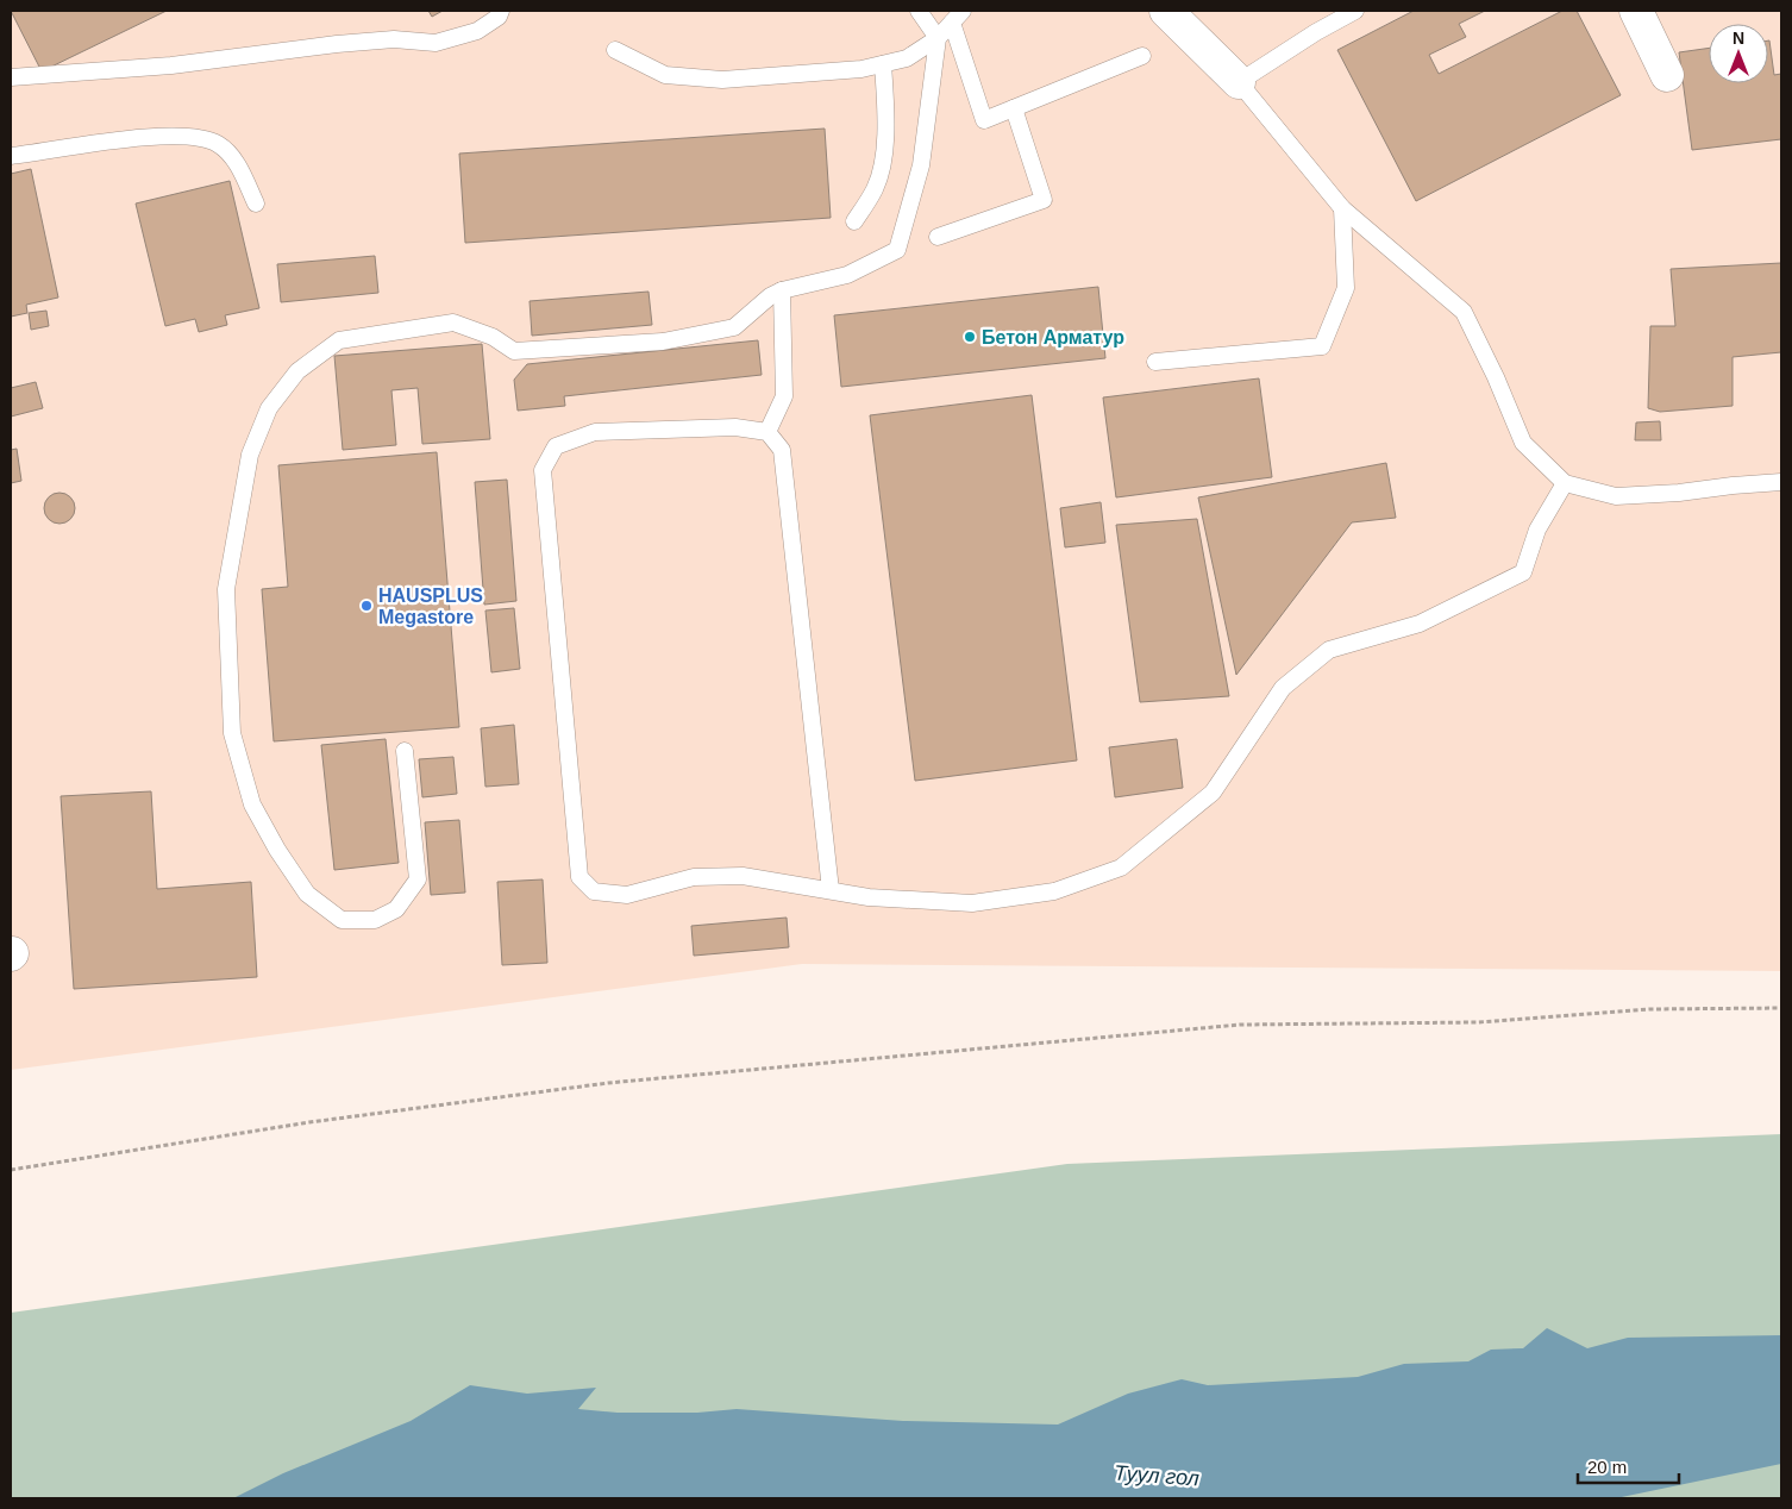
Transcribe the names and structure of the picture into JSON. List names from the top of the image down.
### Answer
{
  "water": ["Туул гол"],
  "places": ["Бетон Арматур", "HAUSPLUS Megastore"],
  "scale_bar": "20 m",
  "north": "top"
}
